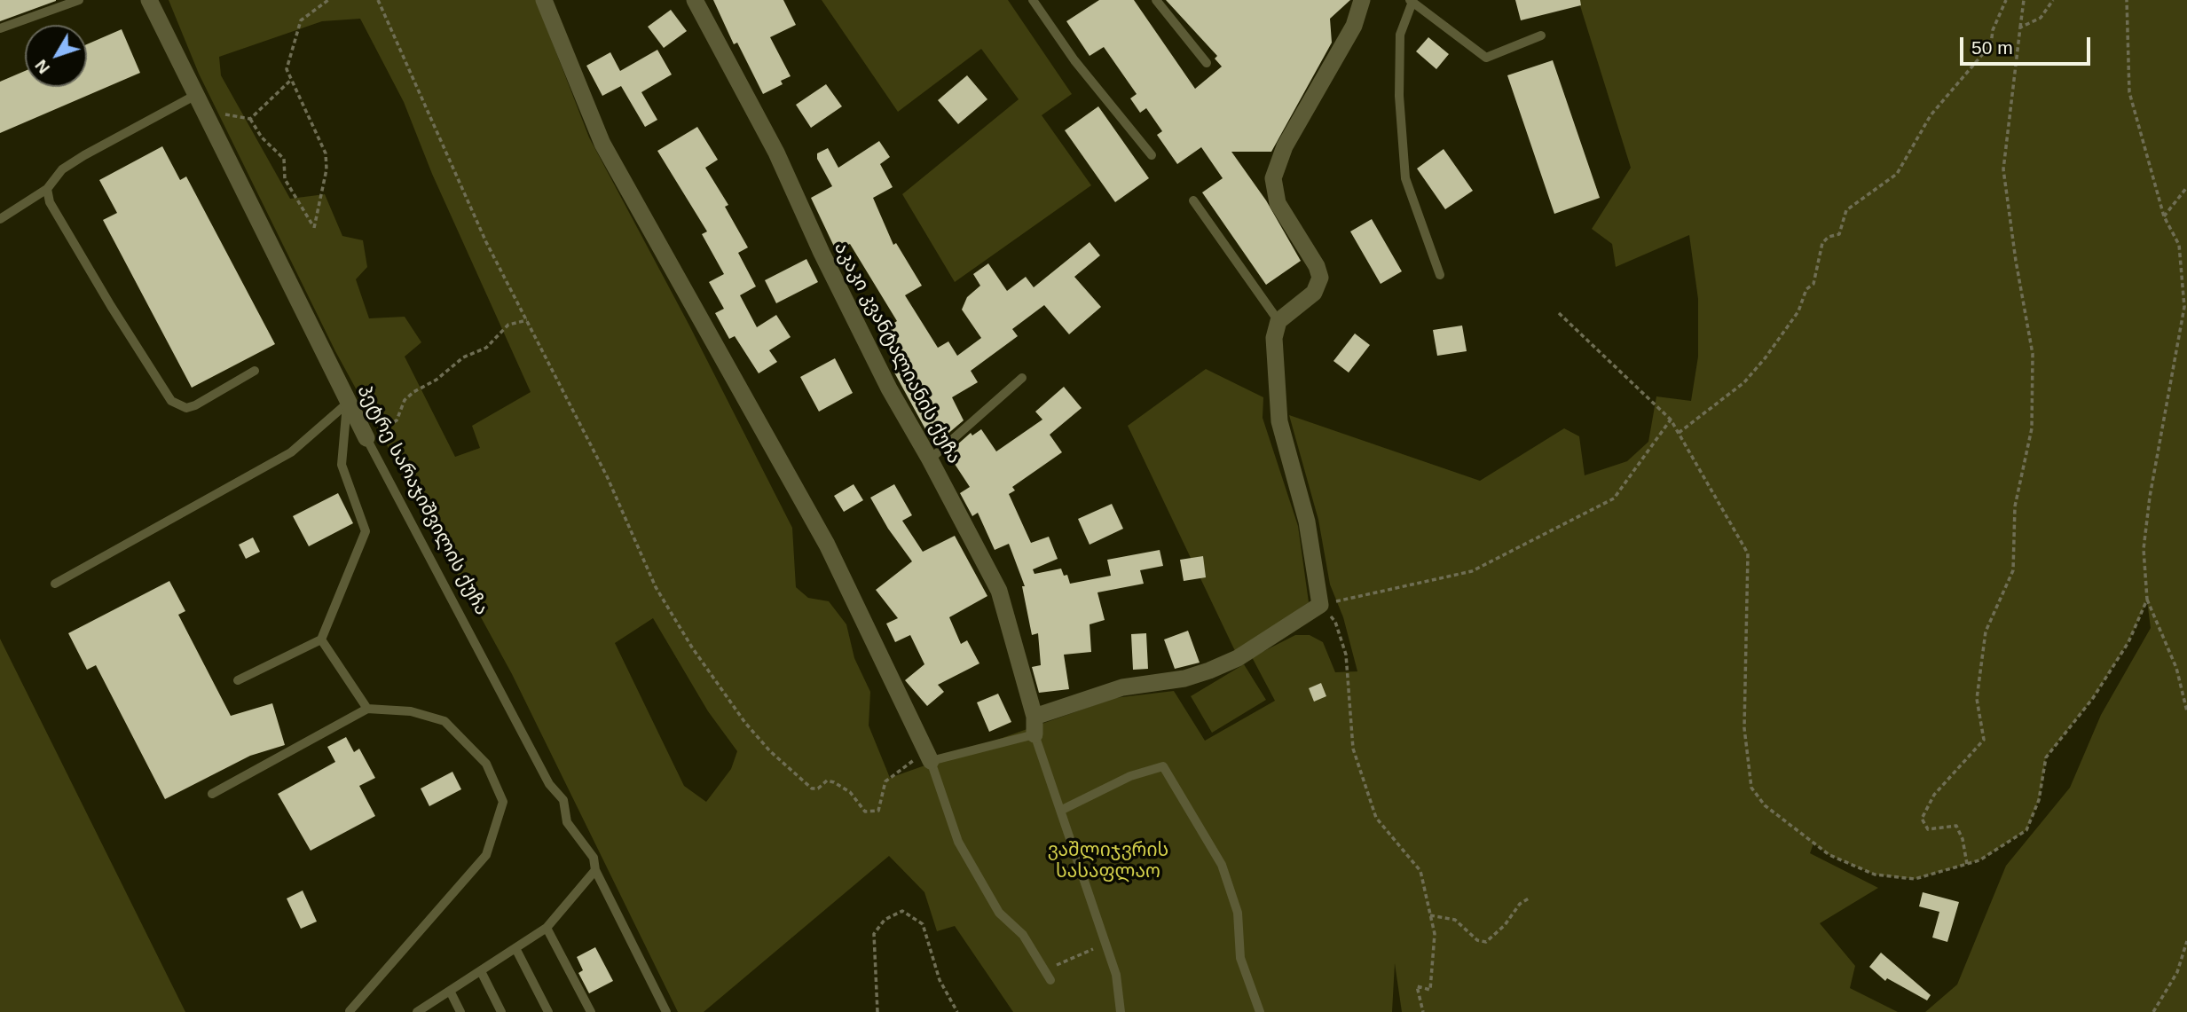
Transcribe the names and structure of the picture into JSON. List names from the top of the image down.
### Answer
{
  "streets": {
    "street": ["აკაკი კვანტალიანის ქუჩა", "პეტრე სარაჯიშვილის ქუჩა"]
  },
  "parks": ["ვაშლიჯვრის სასაფლაო"],
  "scale_bar": "50 m",
  "north": "bottom left"
}
